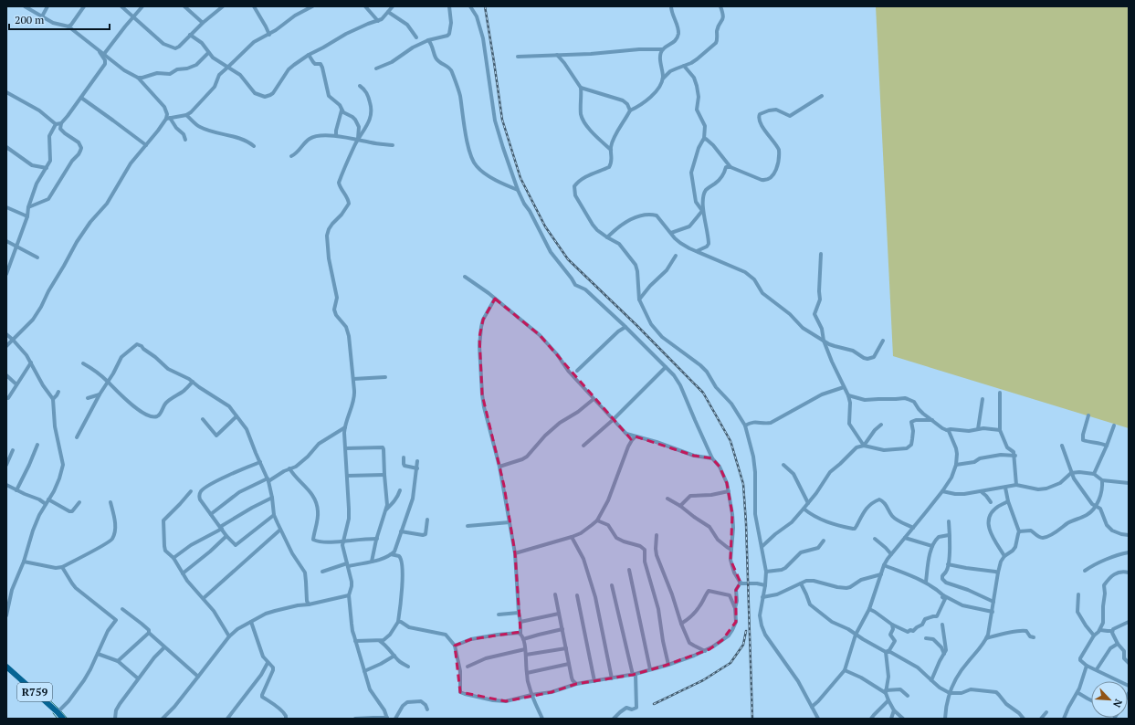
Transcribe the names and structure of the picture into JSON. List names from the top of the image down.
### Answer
{
  "streets": {
    "main road": ["R759"]
  },
  "scale_bar": "200 m",
  "north": "bottom right"
}
